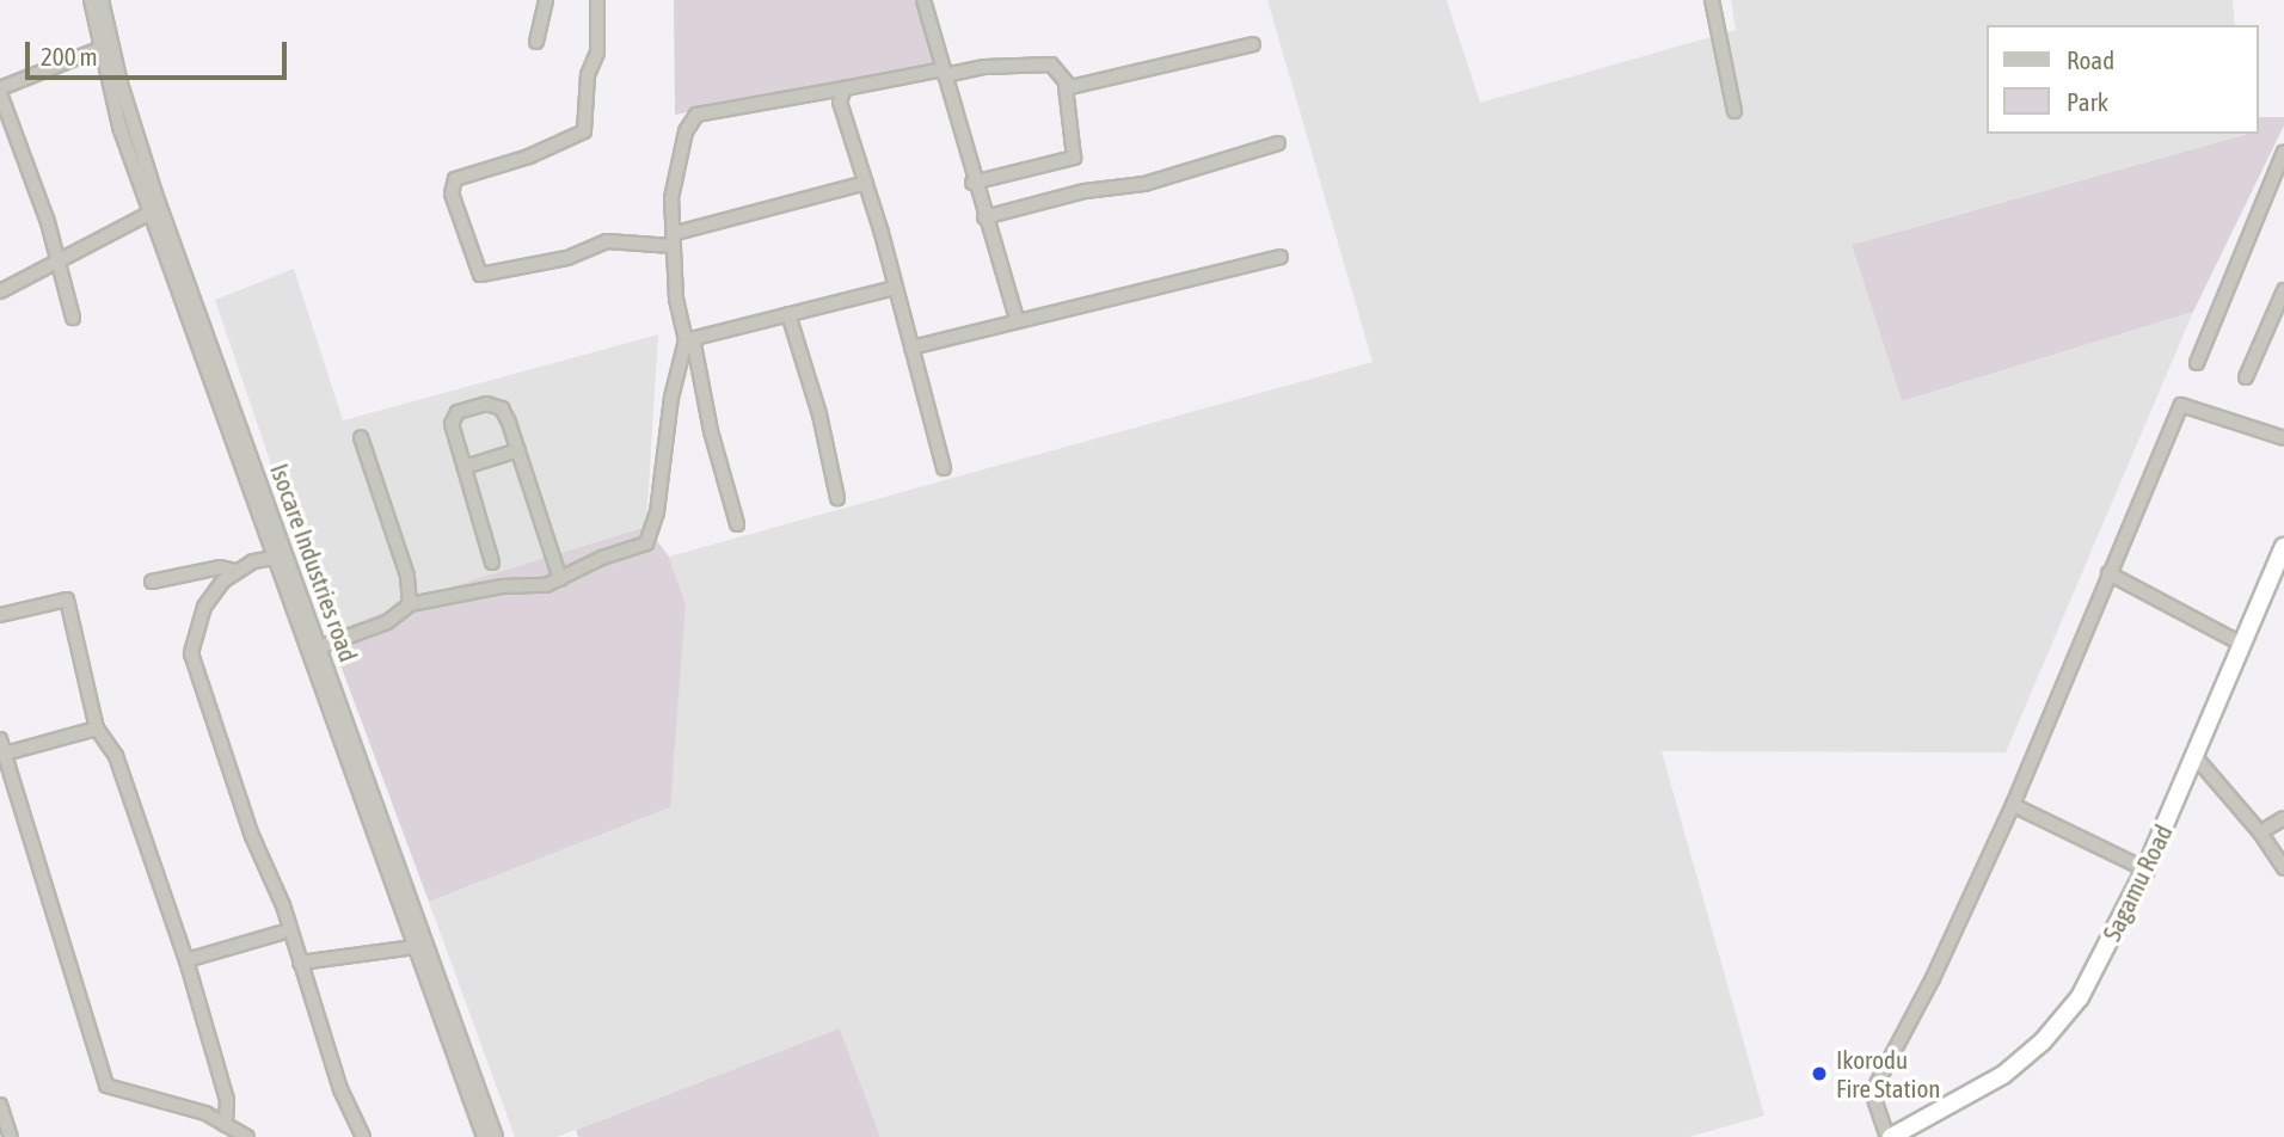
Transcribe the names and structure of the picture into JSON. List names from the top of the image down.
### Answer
{
  "streets": {
    "highway": ["Sagamu Road"],
    "street": ["Isocare Industries road"]
  },
  "places": ["Ikorodu Fire Station"],
  "legend": ["Road", "Park"],
  "scale_bar": "200 m"
}
